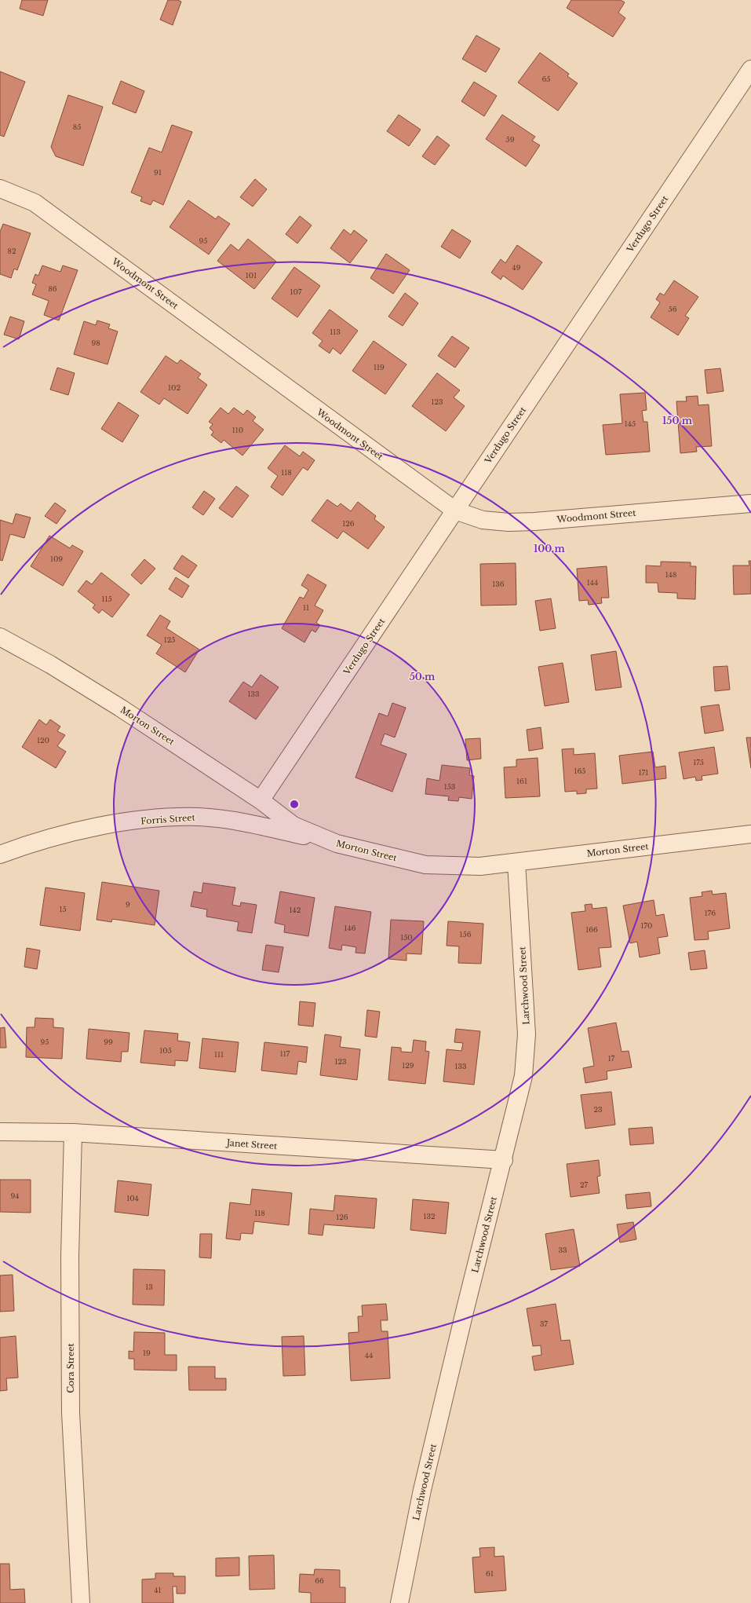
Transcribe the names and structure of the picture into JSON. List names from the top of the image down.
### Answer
{
  "streets": {
    "street": [
      "Verdugo Street",
      "Woodmont Street",
      "Morton Street",
      "Forris Street",
      "Larchwood Street",
      "Janet Street",
      "Cora Street"
    ]
  },
  "crossings": [
    ["Verdugo Street", "Woodmont Street"],
    ["Verdugo Street", "Morton Street"],
    ["Morton Street", "Forris Street"],
    ["Morton Street", "Larchwood Street"],
    ["Larchwood Street", "Janet Street"],
    ["Janet Street", "Cora Street"]
  ],
  "house_numbers": [
    "65",
    "85",
    "59",
    "91",
    "95",
    "82",
    "49",
    "101",
    "86",
    "107",
    "56",
    "113",
    "98",
    "119",
    "102",
    "123",
    "145",
    "110",
    "118",
    "126",
    "109",
    "148",
    "144",
    "136",
    "115",
    "11",
    "125",
    "133",
    "120",
    "175",
    "165",
    "171",
    "161",
    "153",
    "9",
    "15",
    "142",
    "176",
    "170",
    "146",
    "166",
    "156",
    "150",
    "95",
    "99",
    "105",
    "117",
    "111",
    "17",
    "123",
    "129",
    "133",
    "23",
    "27",
    "94",
    "104",
    "118",
    "132",
    "126",
    "33",
    "13",
    "37",
    "19",
    "44",
    "61",
    "66",
    "41"
  ],
  "rings": ["150 m", "100 m", "50 m"]
}
